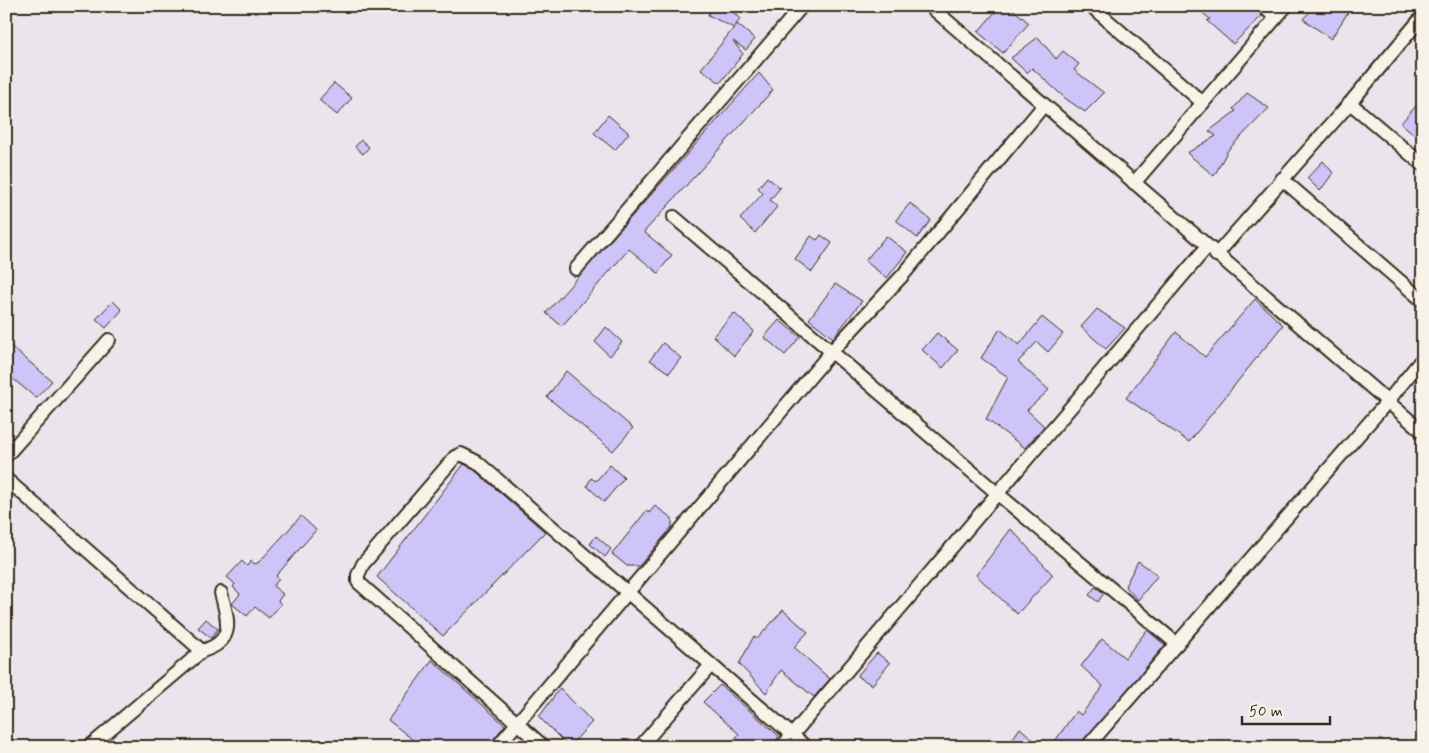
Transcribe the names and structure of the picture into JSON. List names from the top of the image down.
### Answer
{
  "scale_bar": "50 m"
}
